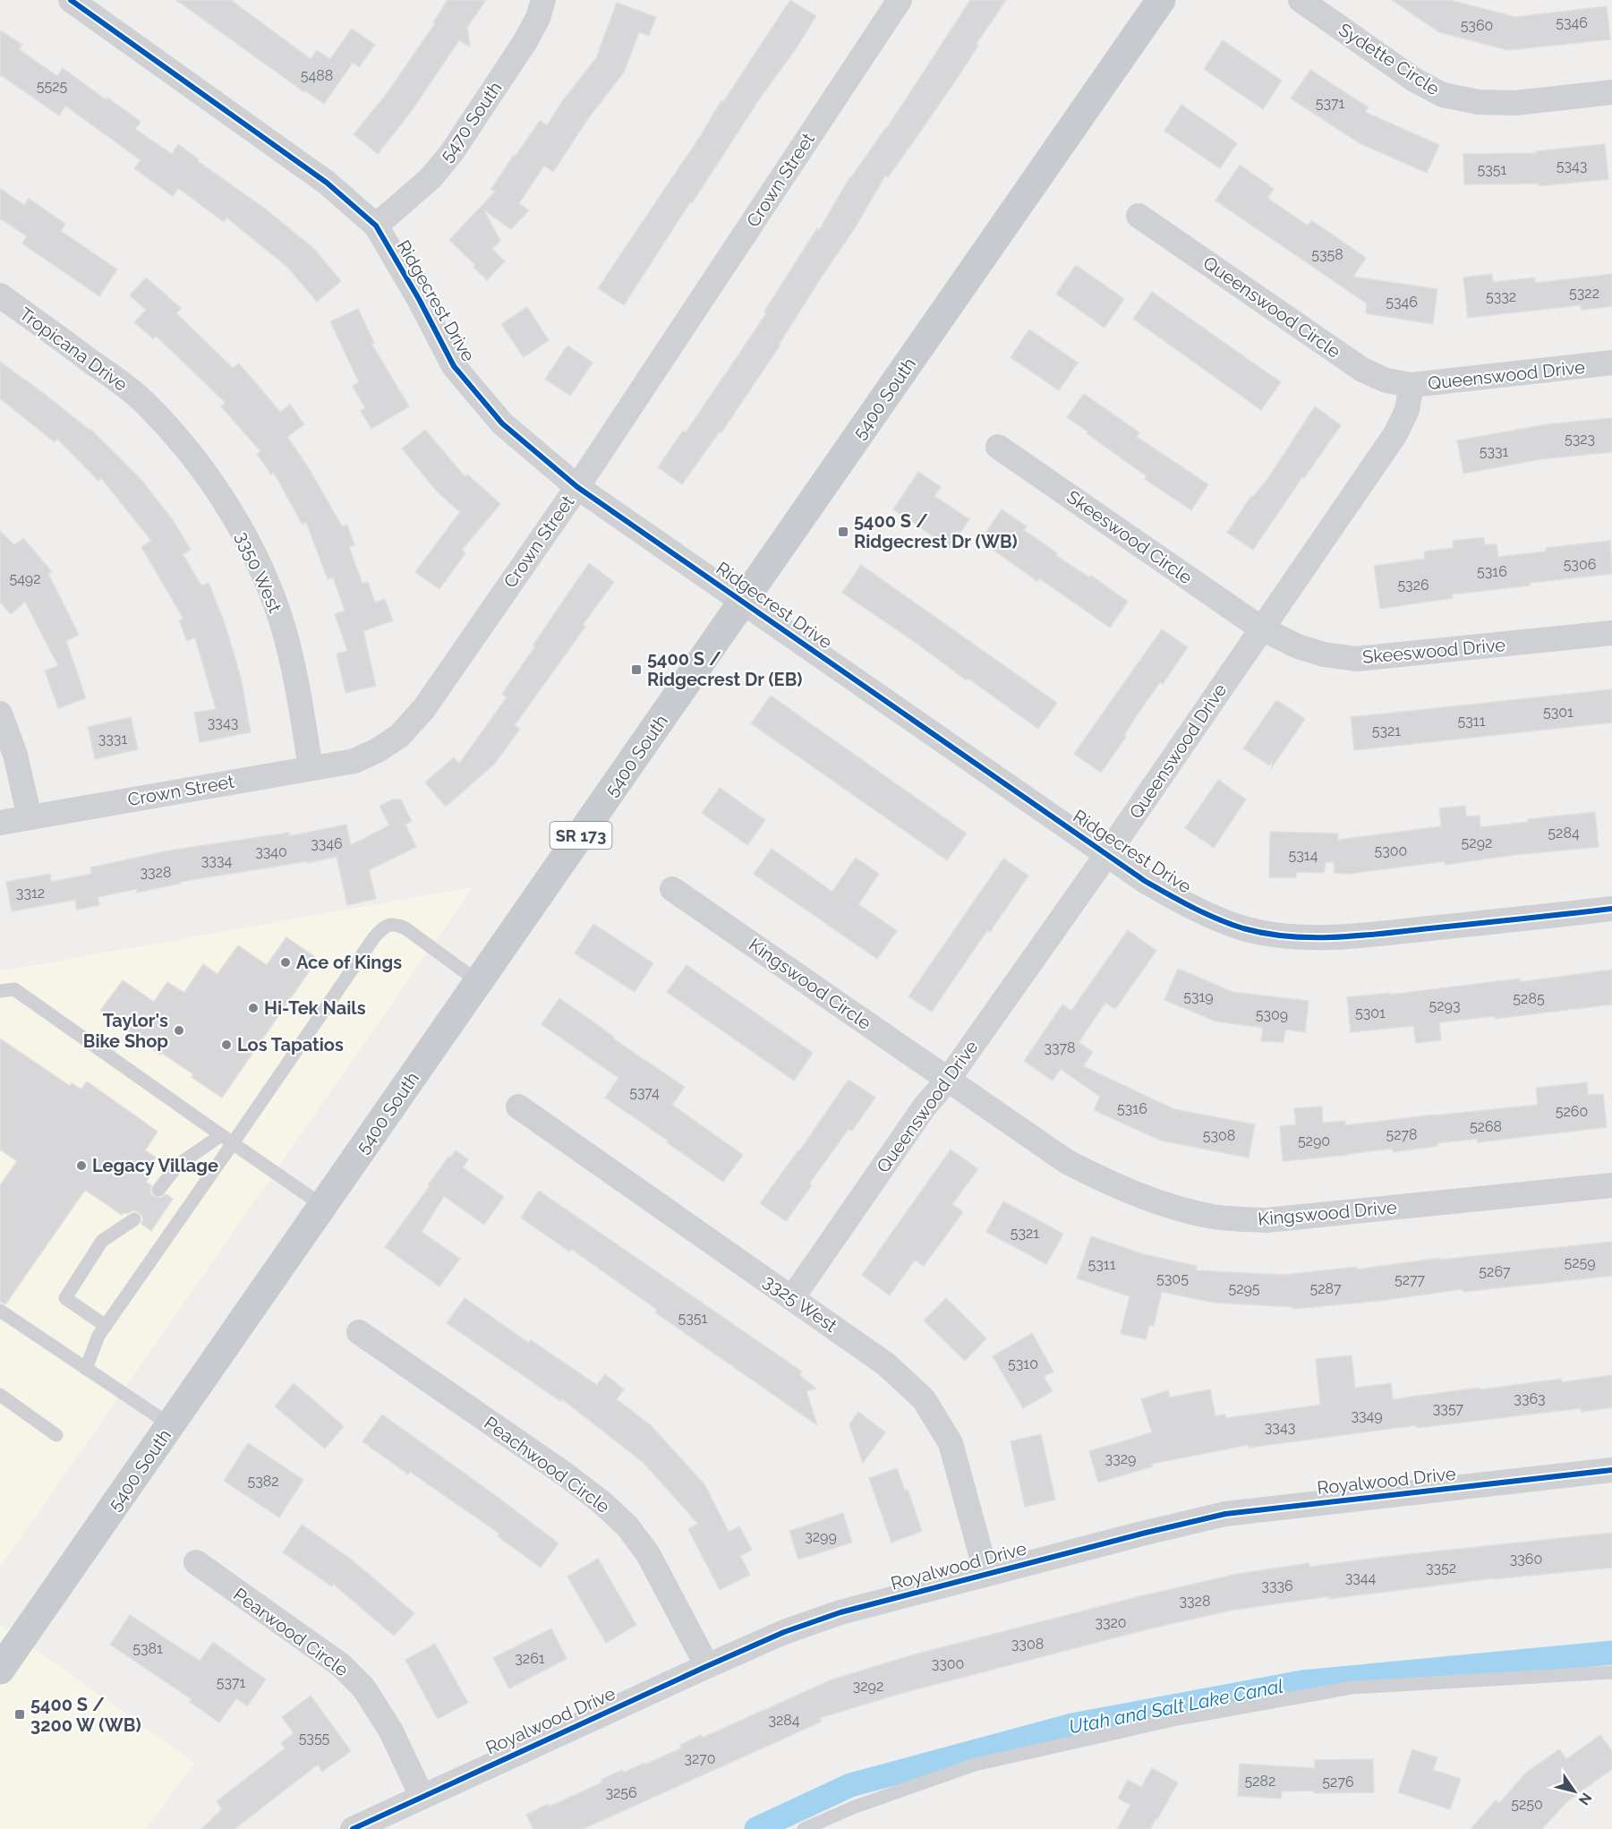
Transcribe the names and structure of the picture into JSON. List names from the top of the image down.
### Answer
{
  "streets": {
    "main road": ["5400 South", "SR 173"],
    "street": [
      "Sydette Circle",
      "5470 South",
      "Crown Street",
      "Ridgecrest Drive",
      "Queenswood Circle",
      "Tropicana Drive",
      "Queenswood Drive",
      "Skeeswood Circle",
      "3350 West",
      "Skeeswood Drive",
      "Kingswood Circle",
      "Kingswood Drive",
      "3325 West",
      "Peachwood Circle",
      "Royalwood Drive",
      "Pearwood Circle"
    ]
  },
  "crossings": [
    ["5470 South", "Ridgecrest Drive"],
    ["Crown Street", "Ridgecrest Drive"],
    ["Crown Street", "3350 West"],
    ["Ridgecrest Drive", "Queenswood Drive"],
    ["Ridgecrest Drive", "5400 South"],
    ["Queenswood Circle", "Queenswood Drive"],
    ["Tropicana Drive", "3350 West"],
    ["Queenswood Drive", "Skeeswood Circle"],
    ["Queenswood Drive", "Skeeswood Drive"],
    ["Queenswood Drive", "Kingswood Circle"],
    ["Queenswood Drive", "Kingswood Drive"],
    ["Queenswood Drive", "3325 West"],
    ["Skeeswood Circle", "Skeeswood Drive"],
    ["Kingswood Circle", "Kingswood Drive"],
    ["3325 West", "Royalwood Drive"],
    ["Peachwood Circle", "Royalwood Drive"],
    ["Royalwood Drive", "Pearwood Circle"]
  ],
  "water": ["Utah and Salt Lake Canal"],
  "places": {
    "transit": ["5400 S / Ridgecrest Dr (WB)", "5400 S / Ridgecrest Dr (EB)", "5400 S / 3200 W (WB)"],
    "other": [
      "Ace of Kings",
      "Hi-Tek Nails",
      "Taylor's Bike Shop",
      "Los Tapatios",
      "Legacy Village"
    ]
  },
  "house_numbers": [
    "5346",
    "5360",
    "5488",
    "5525",
    "5371",
    "5343",
    "5351",
    "5358",
    "5322",
    "5332",
    "5346",
    "5323",
    "5331",
    "5306",
    "5316",
    "5492",
    "5326",
    "5301",
    "5311",
    "3343",
    "5321",
    "3331",
    "5284",
    "5292",
    "3346",
    "5300",
    "3340",
    "5314",
    "3334",
    "3328",
    "3312",
    "5319",
    "5285",
    "5293",
    "5301",
    "5309",
    "3378",
    "5374",
    "5316",
    "5260",
    "5268",
    "5278",
    "5308",
    "5290",
    "5321",
    "5259",
    "5311",
    "5267",
    "5305",
    "5277",
    "5295",
    "5287",
    "5351",
    "5310",
    "3363",
    "3357",
    "3349",
    "3343",
    "3329",
    "5382",
    "3299",
    "3360",
    "3352",
    "3344",
    "3336",
    "3328",
    "3320",
    "3308",
    "5381",
    "3261",
    "3300",
    "5371",
    "3292",
    "3284",
    "5355",
    "3270",
    "5282",
    "5276",
    "3256",
    "5250"
  ],
  "north": "bottom right"
}
